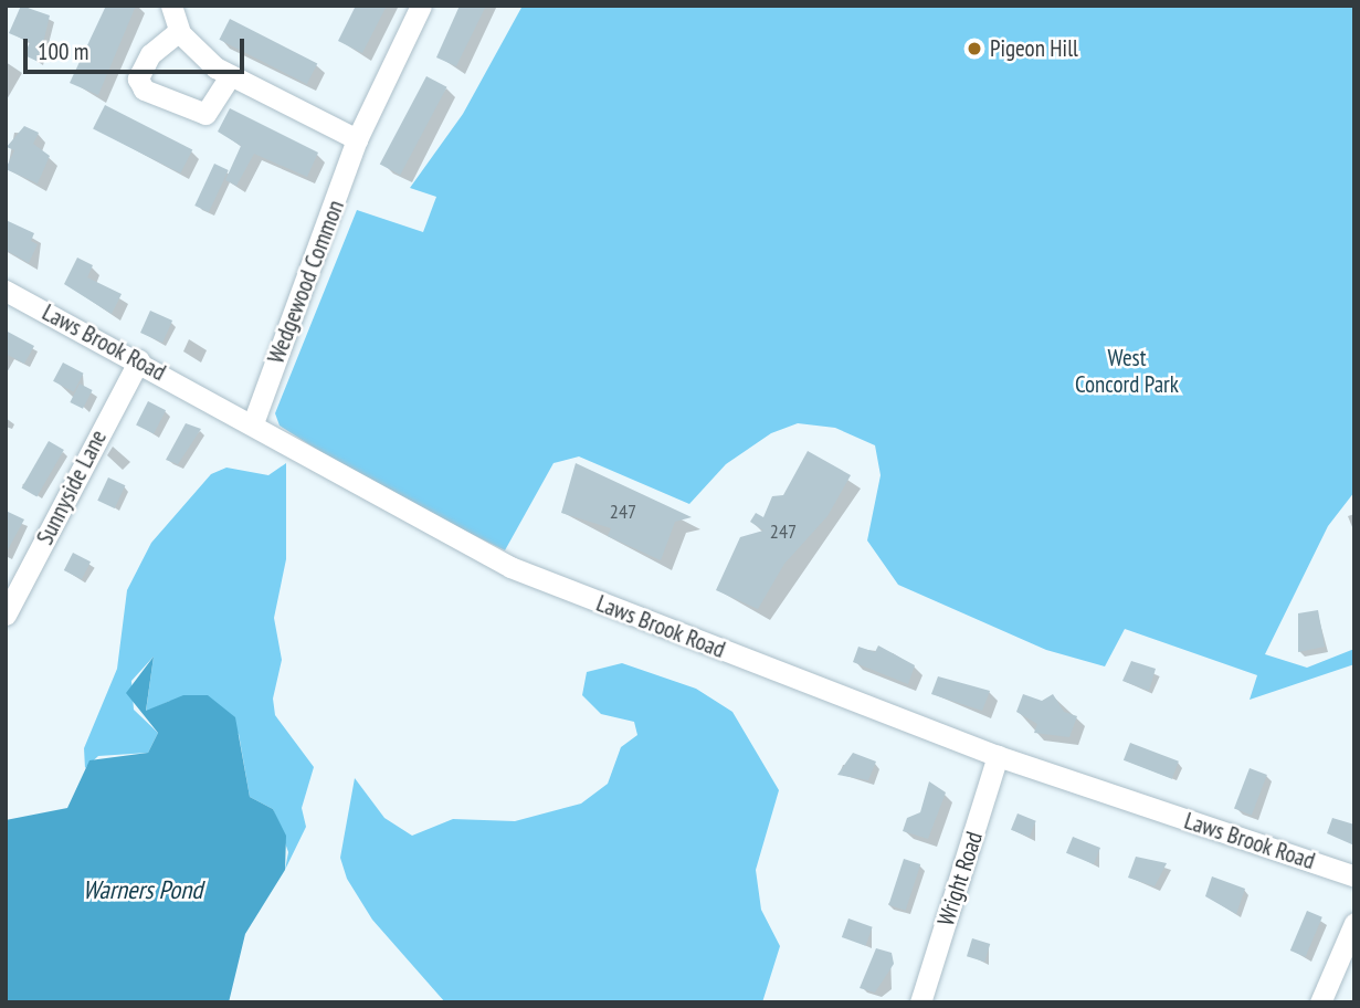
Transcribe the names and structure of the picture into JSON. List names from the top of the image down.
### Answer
{
  "streets": {
    "street": [
      "Wedgewood Common",
      "Laws Brook Road",
      "Sunnyside Lane",
      "Wright Road"
    ]
  },
  "crossings": [
    ["Wedgewood Common", "Laws Brook Road"],
    ["Laws Brook Road", "Sunnyside Lane"],
    ["Laws Brook Road", "Wright Road"]
  ],
  "water": ["Warners Pond"],
  "parks": ["West Concord Park"],
  "places": ["Pigeon Hill"],
  "house_numbers": ["247", "247"],
  "scale_bar": "100 m"
}
